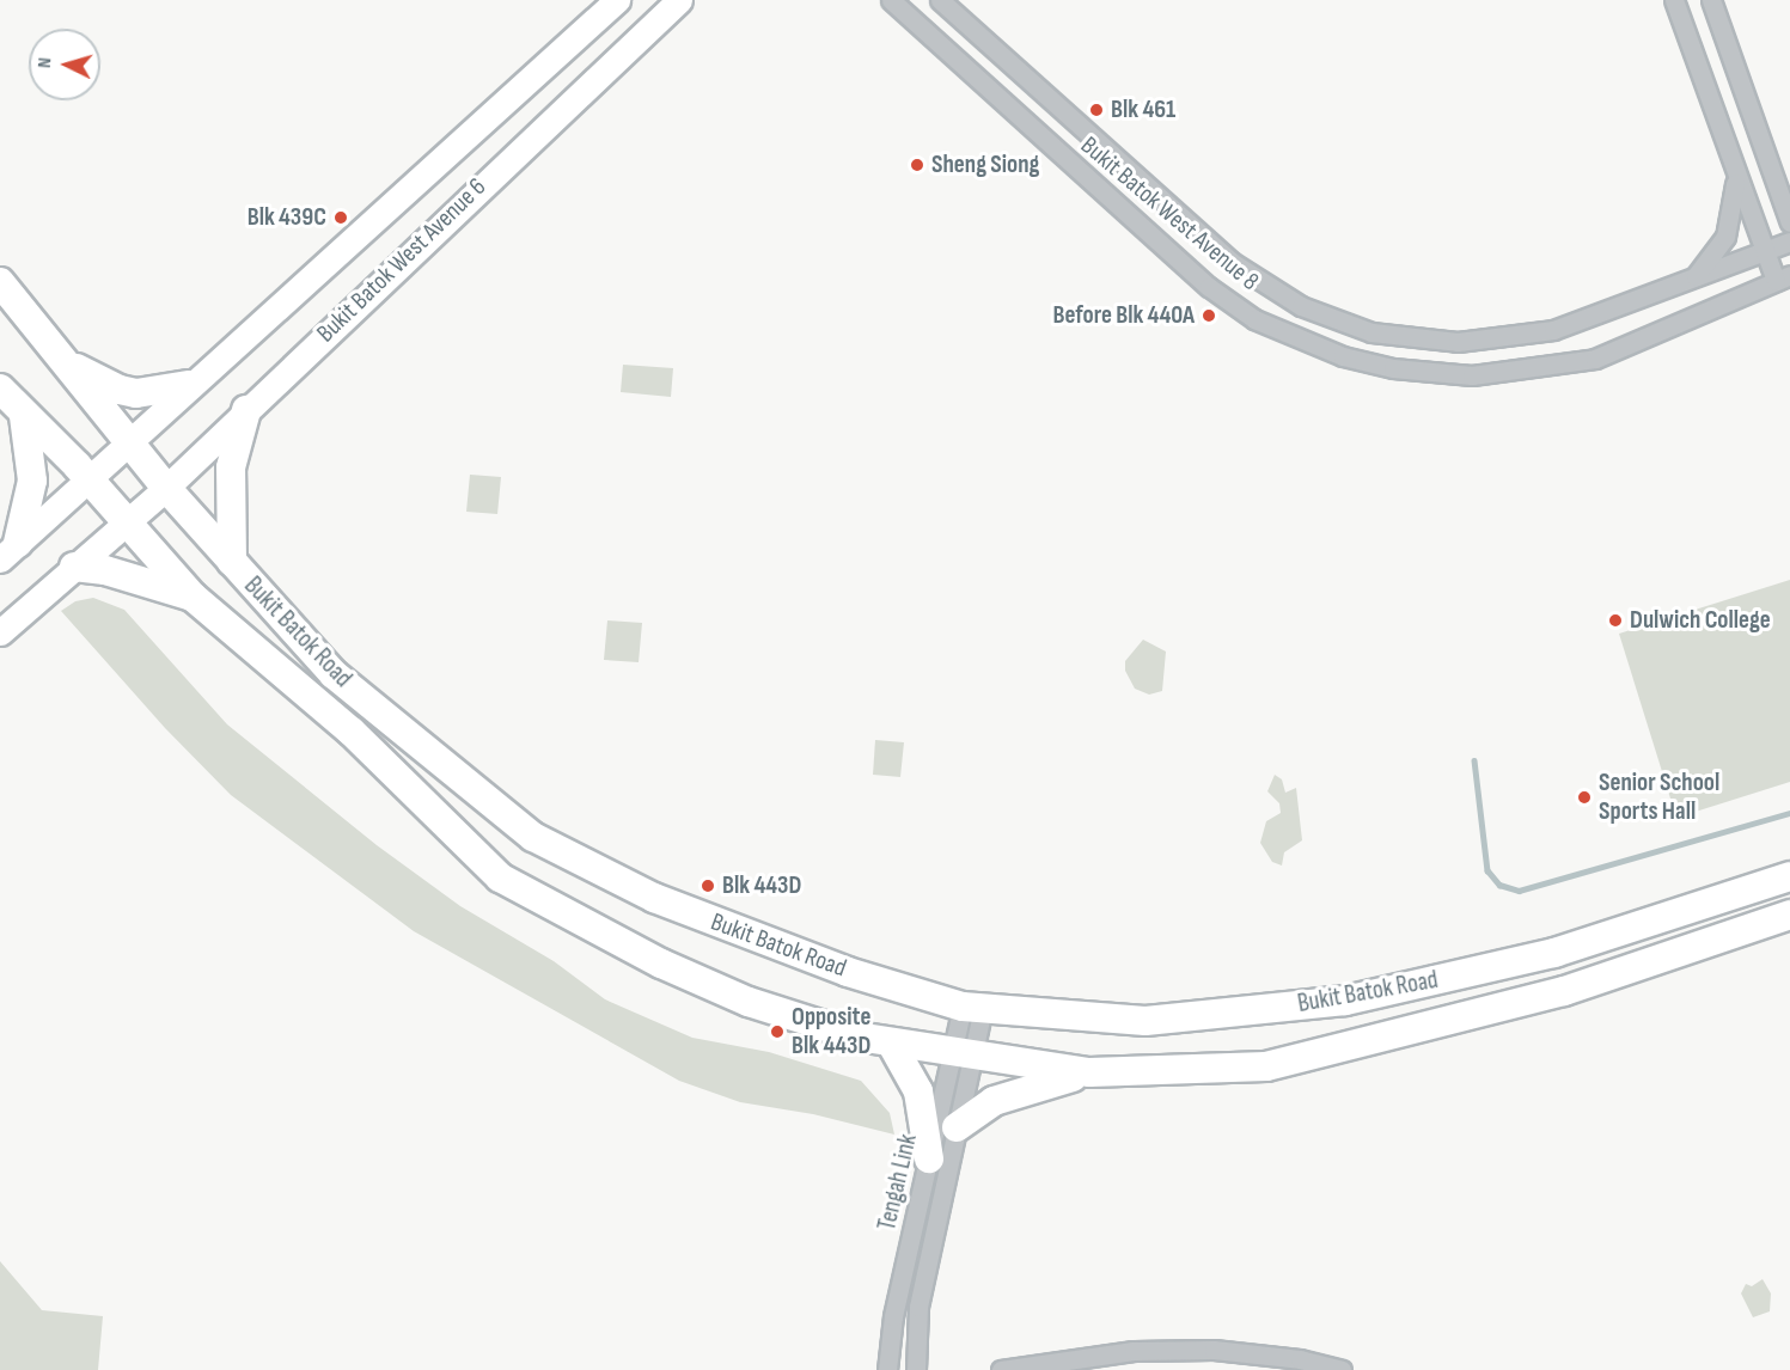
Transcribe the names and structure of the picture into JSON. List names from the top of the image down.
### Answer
{
  "streets": {
    "main road": ["Bukit Batok Road"],
    "street": ["Bukit Batok West Avenue 8", "Bukit Batok West Avenue 6", "Tengah Link"]
  },
  "crossings": [
    ["Bukit Batok West Avenue 6", "Bukit Batok Road"],
    ["Bukit Batok Road", "Tengah Link"]
  ],
  "places": [
    "Blk 461",
    "Sheng Siong",
    "Blk 439C",
    "Before Blk 440A",
    "Dulwich College",
    "Senior School Sports Hall",
    "Blk 443D",
    "Opposite Blk 443D"
  ],
  "north": "left"
}
